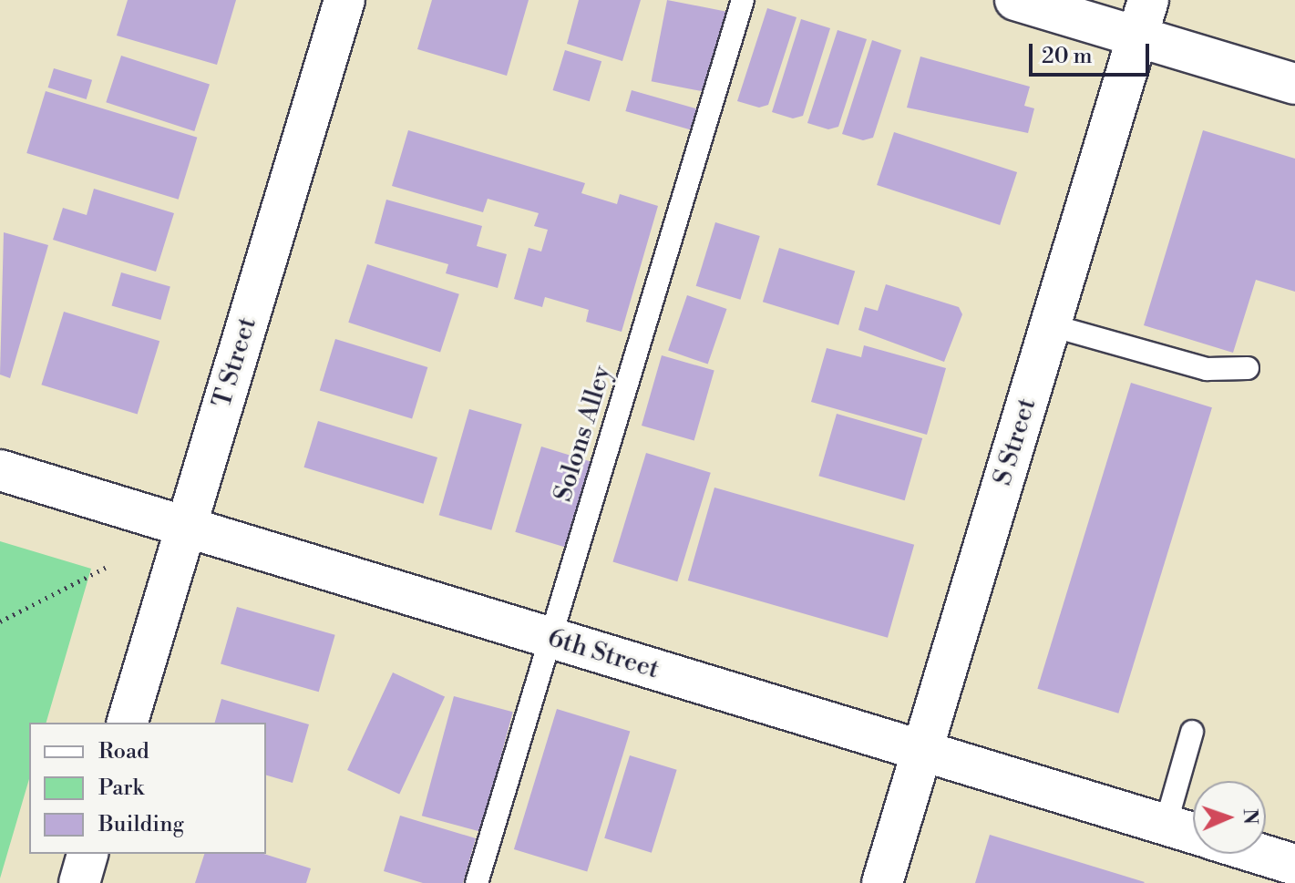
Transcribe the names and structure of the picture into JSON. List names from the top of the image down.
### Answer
{
  "streets": {
    "street": ["T Street", "S Street", "6th Street"],
    "lane": ["Solons Alley"]
  },
  "crossings": [
    ["T Street", "6th Street"],
    ["Solons Alley", "6th Street"],
    ["S Street", "6th Street"]
  ],
  "legend": ["Road", "Park", "Building"],
  "scale_bar": "20 m",
  "north": "right"
}
